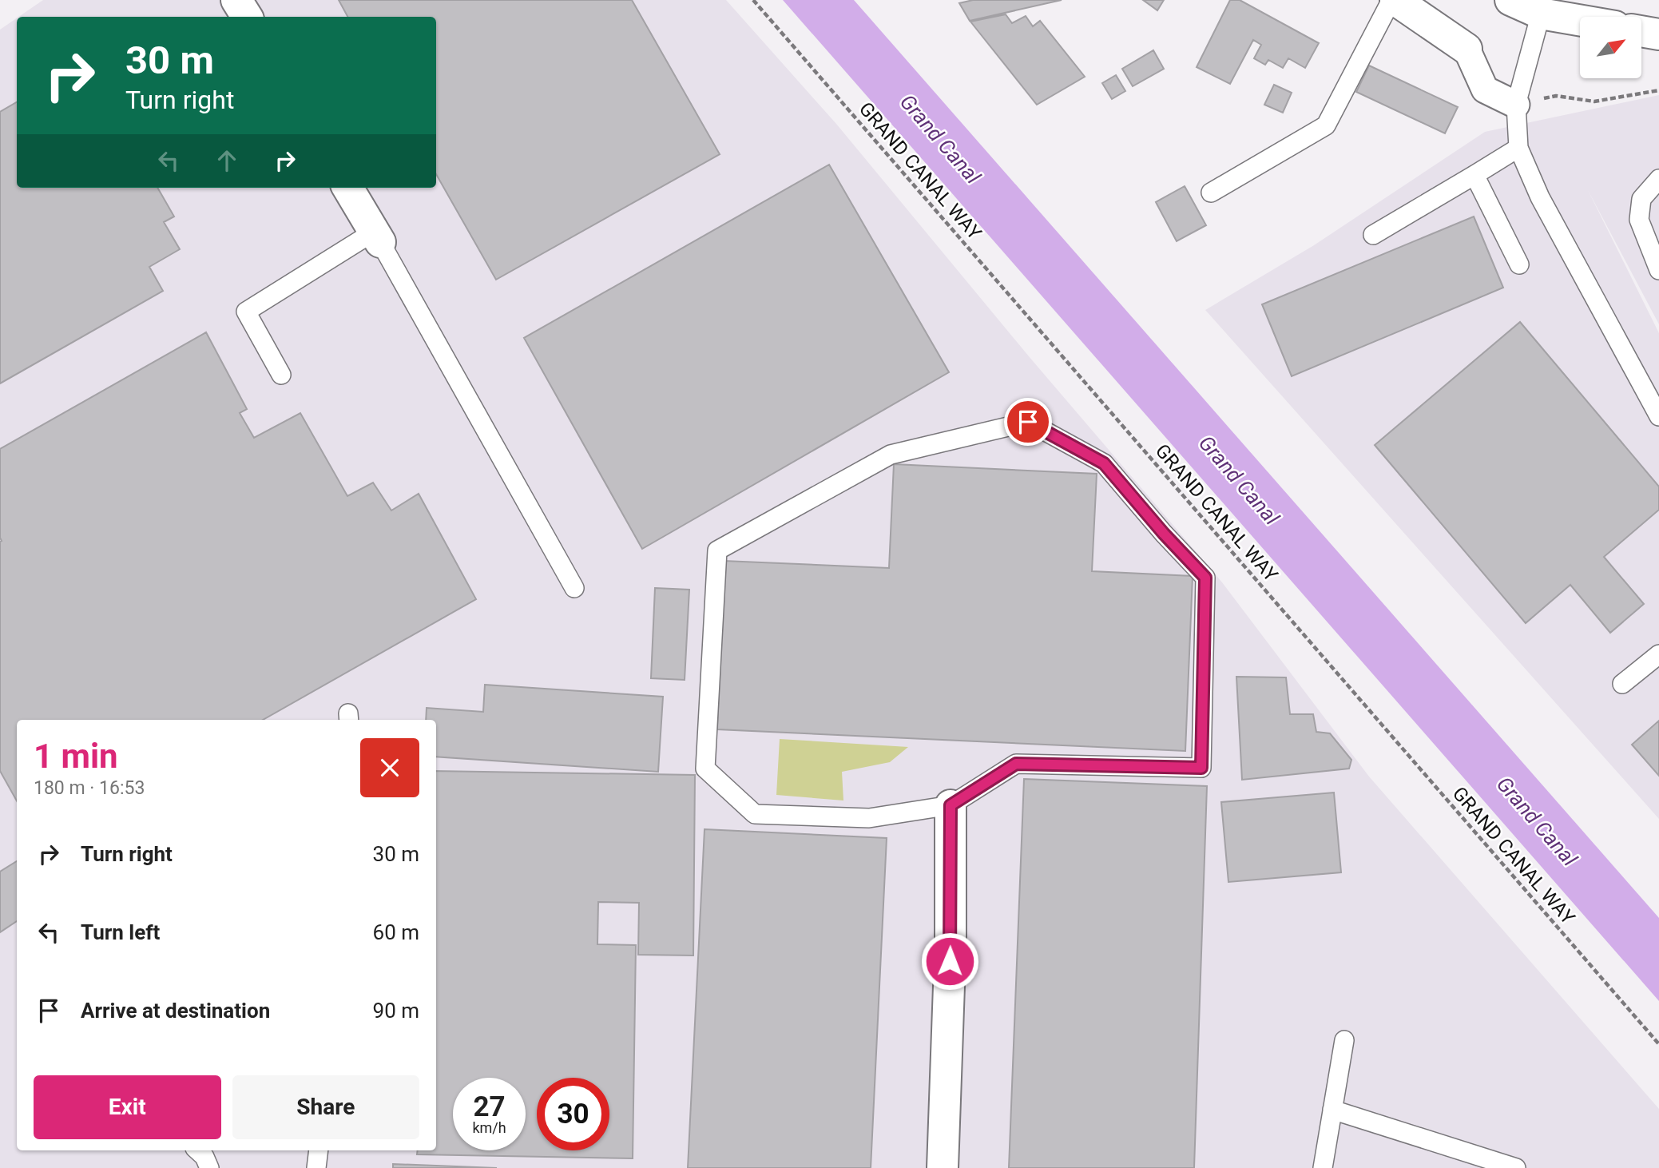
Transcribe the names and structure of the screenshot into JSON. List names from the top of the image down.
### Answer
{
  "streets": {
    "path": ["GRAND CANAL WAY"]
  },
  "water": ["Grand Canal"],
  "north": "top right",
  "page": {
    "turn": ["30 m", "Turn right"],
    "heading": ["1 min", "180 m · 16:53"],
    "list": [
      {
        "name": "Turn right",
        "value": "30 m"
      },
      {
        "name": "Turn left",
        "value": "60 m"
      },
      {
        "name": "Arrive at destination",
        "value": "90 m"
      }
    ],
    "buttons": ["Exit", "Share"],
    "speed": "27 km/h",
    "limit": "30"
  }
}
